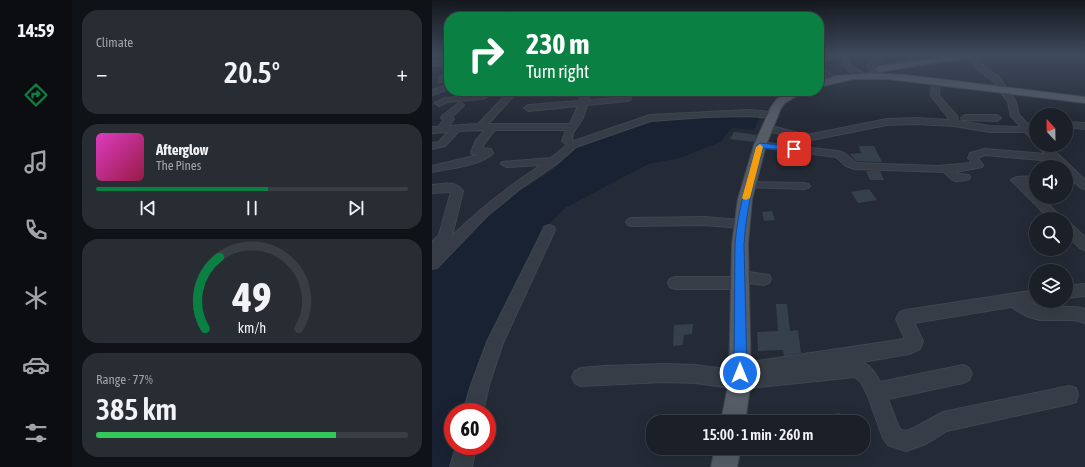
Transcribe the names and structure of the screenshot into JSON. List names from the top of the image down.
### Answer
{
  "north": "top",
  "page": {
    "tabs": "14:59",
    "tile": [
      "Climate",
      ["Range · 77%", "385 km"]
    ],
    "turn": ["230 m", "Turn right"],
    "heat": ["−", "20.5°", "+"],
    "song": ["Afterglow", "The Pines"],
    "limit": "60",
    "trip": "15:00 · 1 min · 260 m",
    "gauge": ["49", "km/h"]
  }
}
